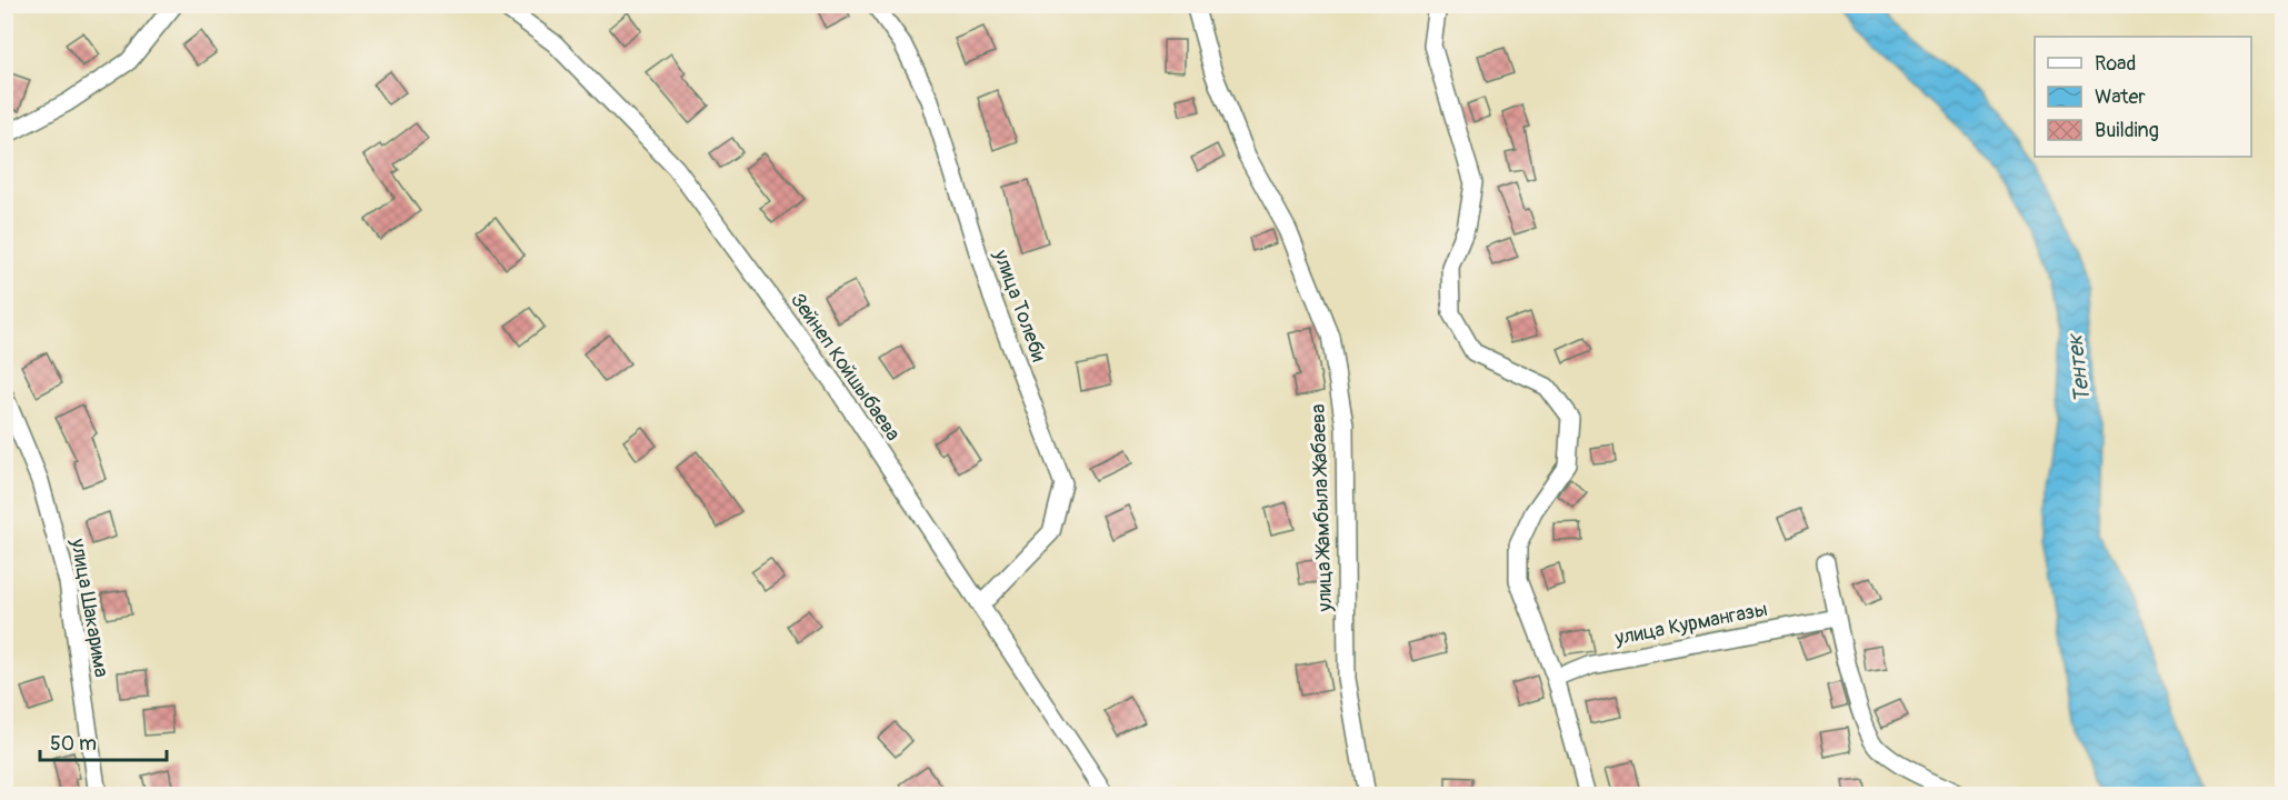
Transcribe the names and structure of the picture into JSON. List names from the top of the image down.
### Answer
{
  "streets": {
    "street": [
      "улица Толеби",
      "Зейнеп Койшыбаева",
      "улица Жамбыла Жабаева",
      "улица Шакарима",
      "улица Курмангазы"
    ]
  },
  "crossings": [
    ["улица Толеби", "Зейнеп Койшыбаева"]
  ],
  "water": ["Тентек"],
  "legend": ["Road", "Water", "Building"],
  "scale_bar": "50 m"
}
